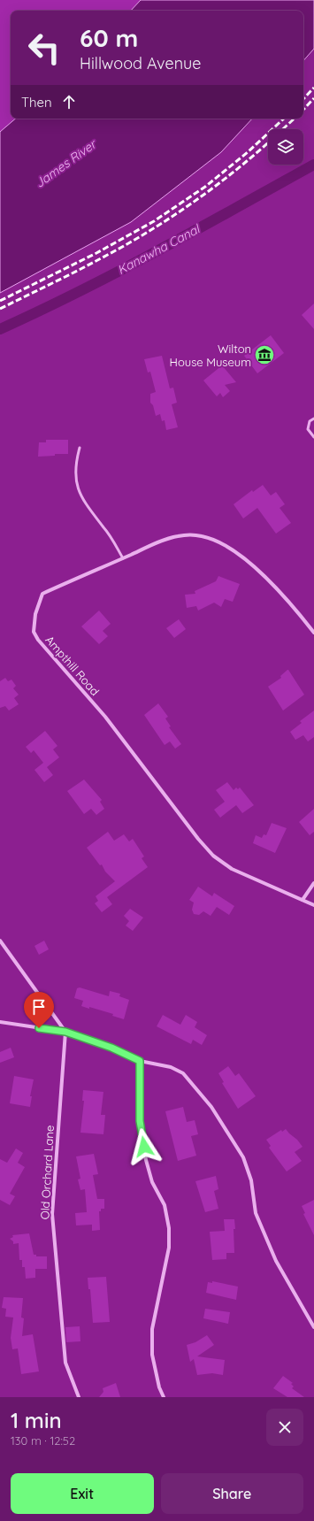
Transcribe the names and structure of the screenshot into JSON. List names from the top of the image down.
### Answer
{
  "streets": {
    "street": ["Ampthill Road", "Old Orchard Lane"]
  },
  "water": ["James River", "Kanawha Canal"],
  "places": {
    "museum": ["Wilton House Museum"]
  },
  "page": {
    "turn": ["60 m", "Hillwood Avenue"],
    "then": "Then",
    "heading": ["1 min", "130 m · 12:52"],
    "buttons": ["Exit", "Share"]
  }
}
